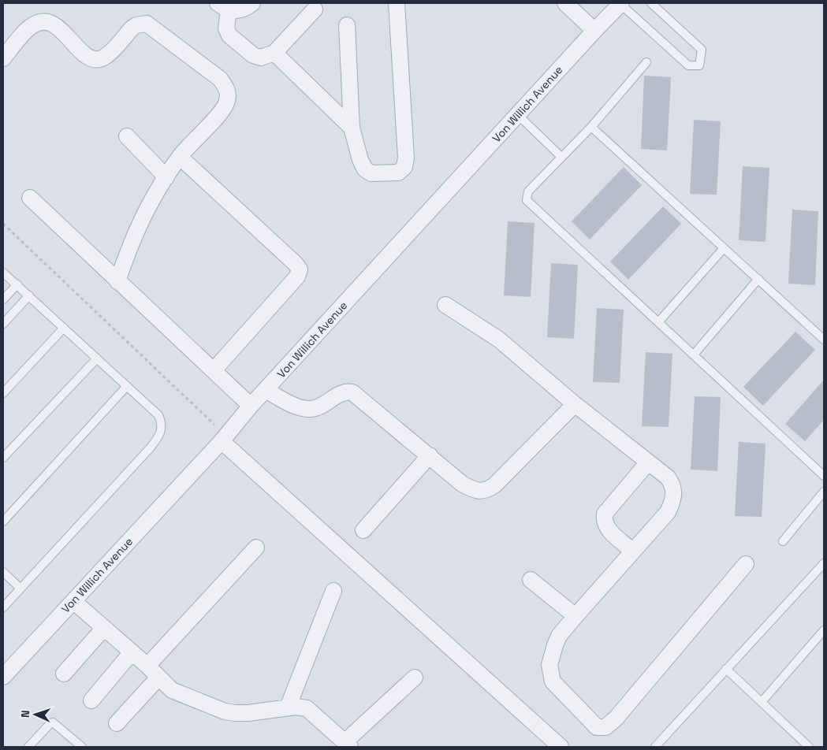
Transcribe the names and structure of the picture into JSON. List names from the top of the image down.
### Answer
{
  "streets": {
    "street": ["Von Willich Avenue"]
  },
  "north": "left"
}
